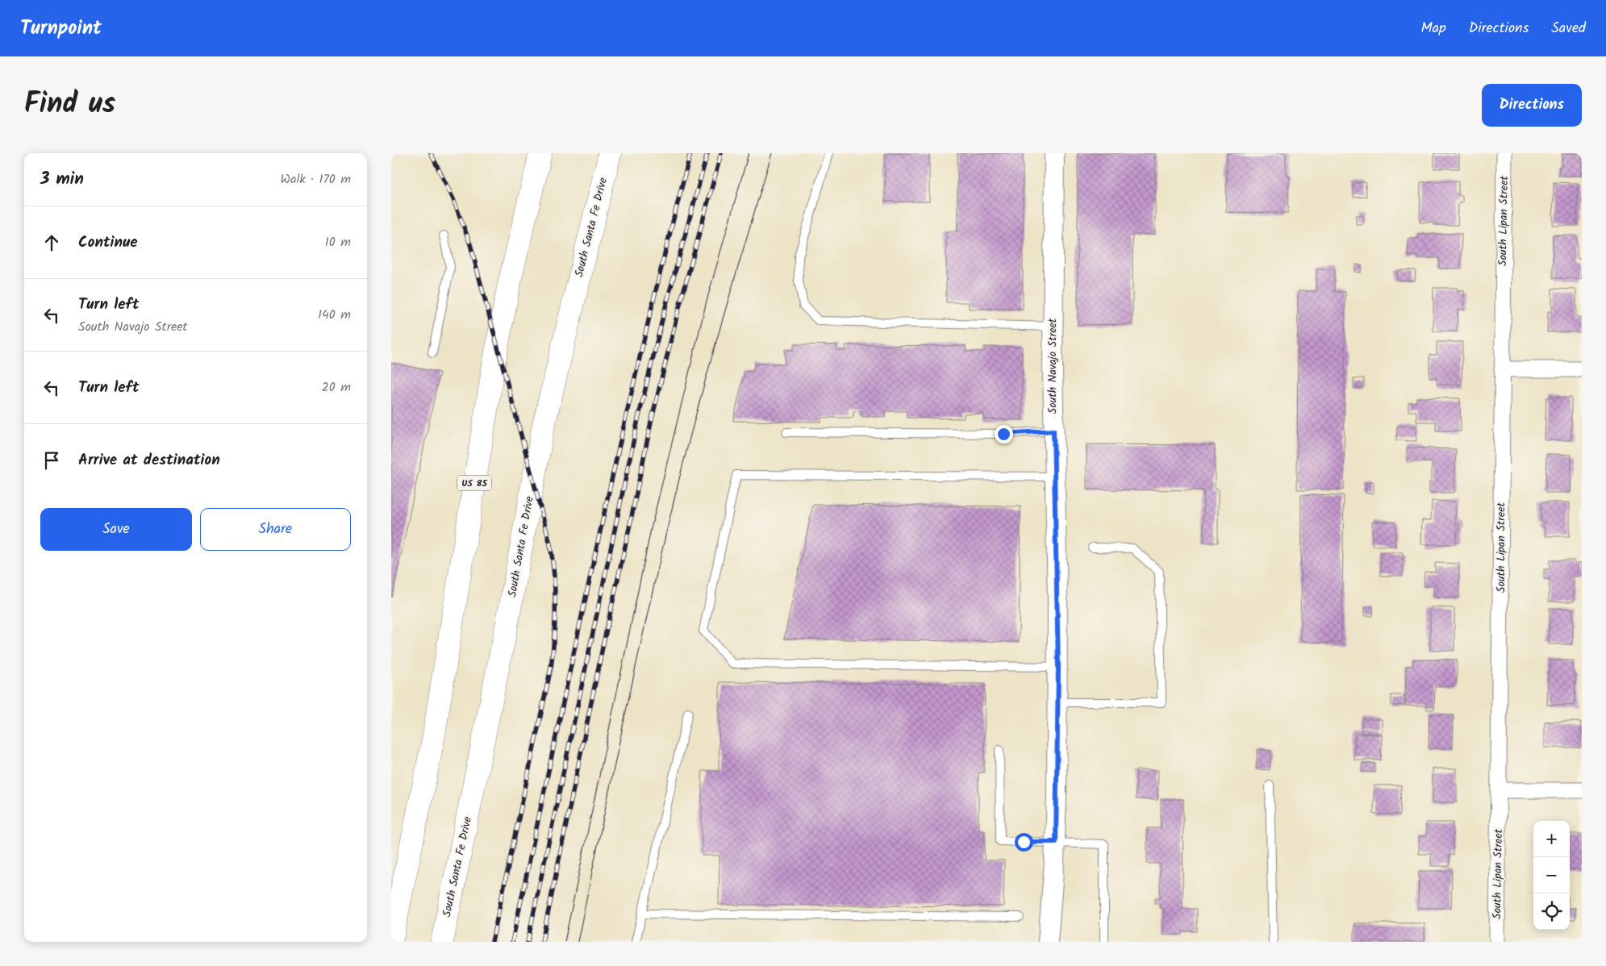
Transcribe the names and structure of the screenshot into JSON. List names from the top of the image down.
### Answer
{
  "streets": {
    "highway": ["South Santa Fe Drive", "US 85"],
    "street": ["South Lipan Street", "South Navajo Street"]
  },
  "page": {
    "header": "Turnpoint",
    "nav": ["Map", "Directions", "Saved"],
    "title": "Find us",
    "buttons": [
      "Directions",
      ["Save", "Share"]
    ],
    "heading": ["3 min", "Walk · 170 m"],
    "list": [
      ["Continue", "10 m"],
      ["Turn left", "South Navajo Street", "140 m"],
      ["Turn left", "20 m"],
      "Arrive at destination"
    ],
    "map_buttons": ["+", "−"]
  }
}
